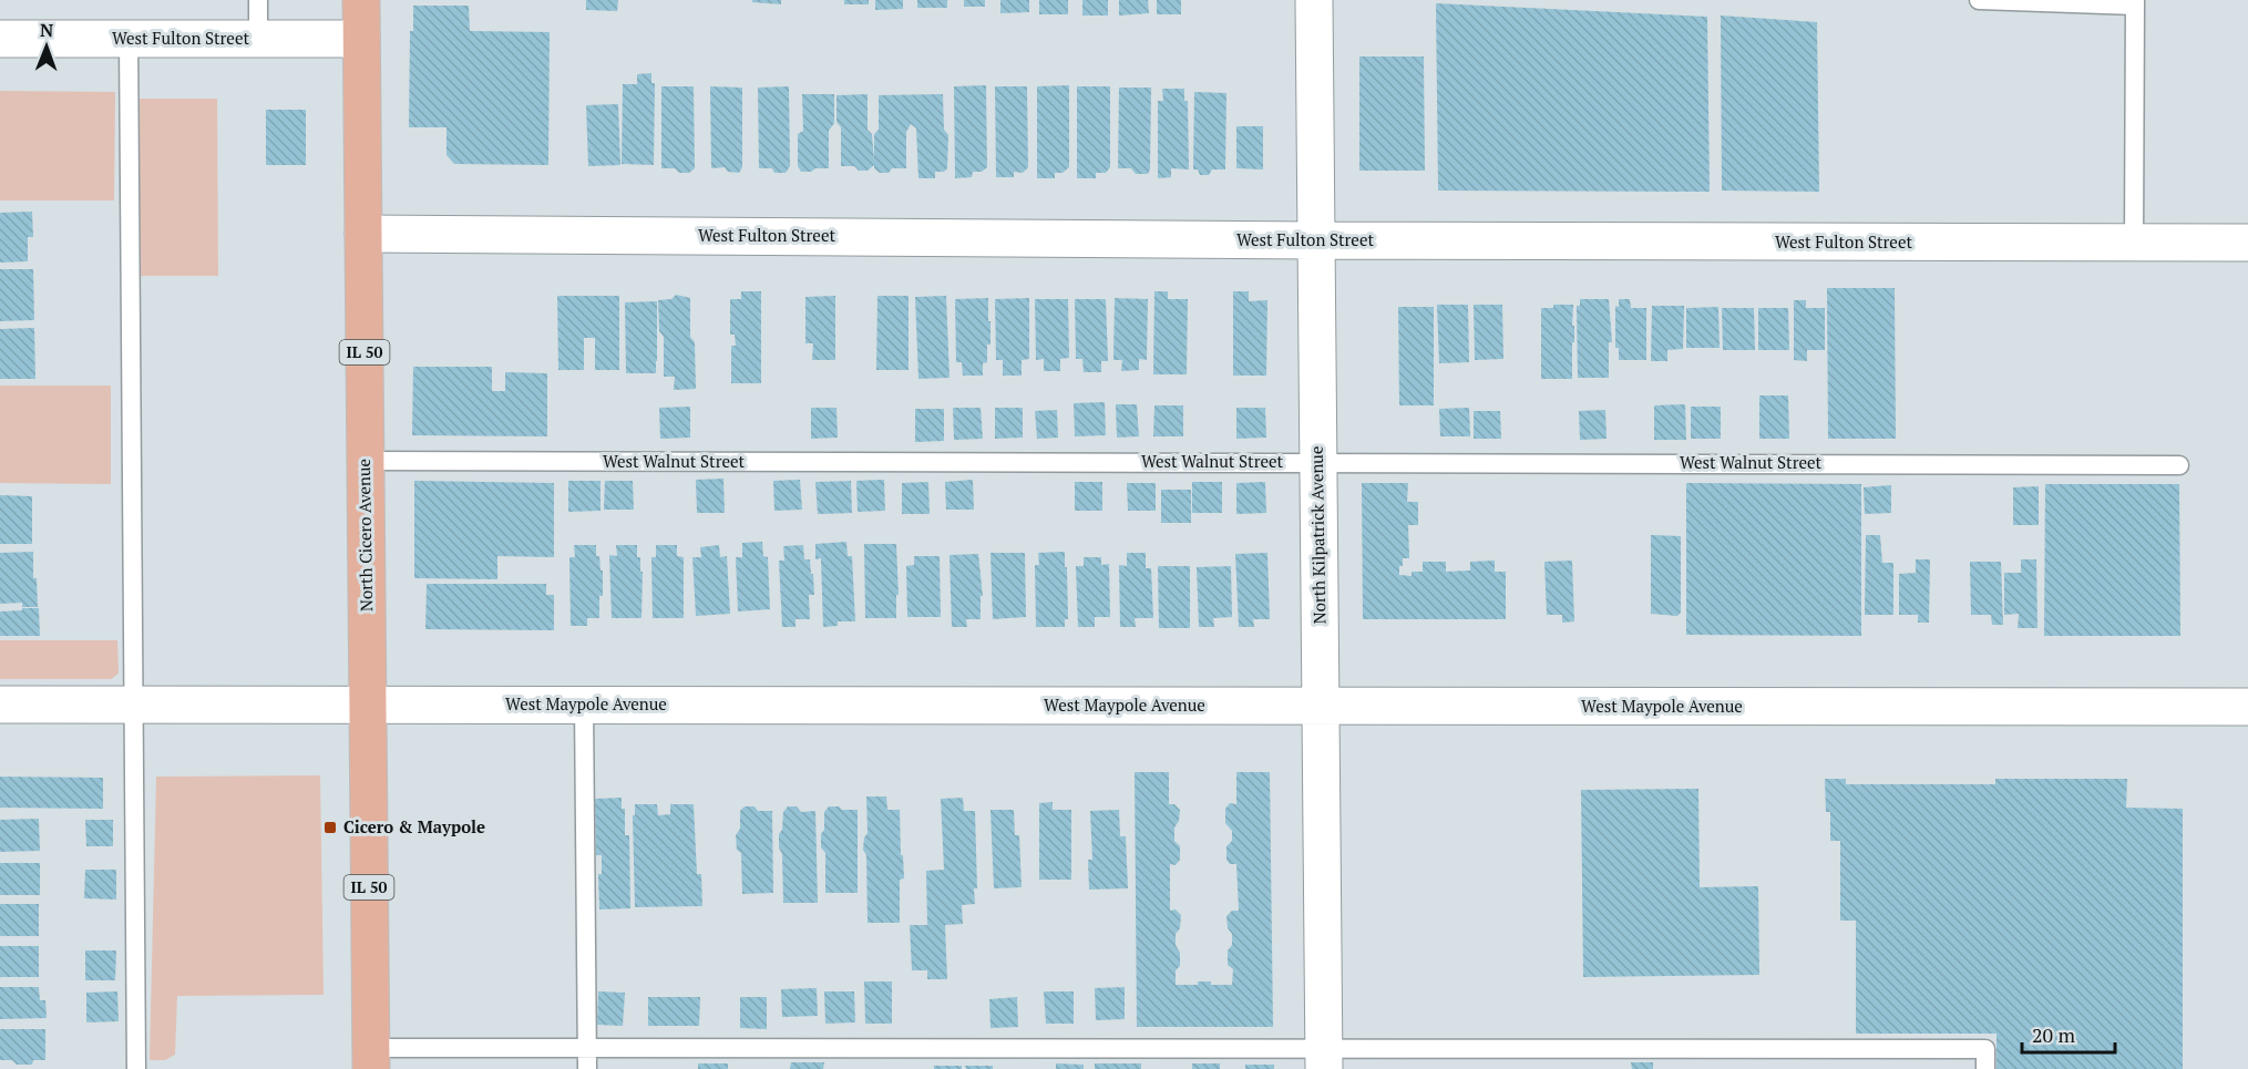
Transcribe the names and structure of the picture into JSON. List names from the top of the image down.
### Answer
{
  "streets": {
    "main road": ["IL 50", "North Cicero Avenue"],
    "street": ["West Fulton Street", "North Kilpatrick Avenue", "West Maypole Avenue"],
    "lane": ["West Walnut Street"]
  },
  "crossings": [
    ["West Fulton Street", "North Cicero Avenue"],
    ["West Fulton Street", "North Kilpatrick Avenue"],
    ["West Walnut Street", "North Cicero Avenue"],
    ["West Walnut Street", "North Kilpatrick Avenue"],
    ["North Cicero Avenue", "West Maypole Avenue"],
    ["North Kilpatrick Avenue", "West Maypole Avenue"]
  ],
  "places": {
    "transit": ["Cicero & Maypole"]
  },
  "scale_bar": "20 m",
  "north": "top"
}
